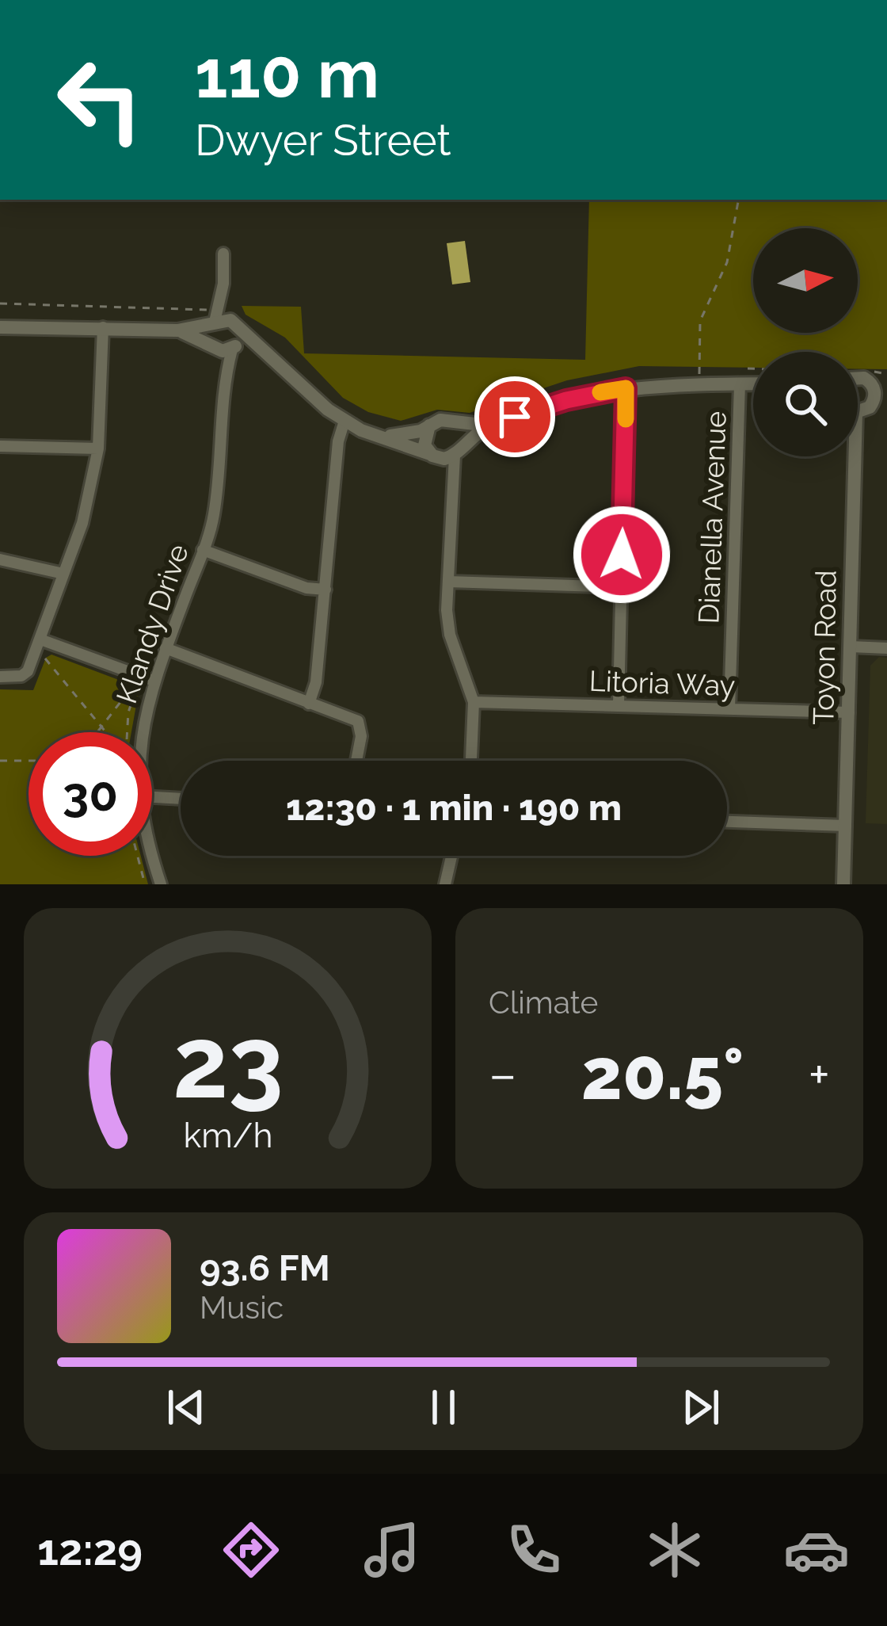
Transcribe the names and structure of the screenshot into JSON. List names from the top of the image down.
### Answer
{
  "streets": {
    "street": [
      "Dianella Avenue",
      "Klandy Drive",
      "Toyon Road",
      "Litoria Way"
    ]
  },
  "crossings": [
    ["Dianella Avenue", "Litoria Way"],
    ["Toyon Road", "Litoria Way"]
  ],
  "north": "right",
  "page": {
    "turn": ["110 m", "Dwyer Street"],
    "limit": "30",
    "trip": "12:30 · 1 min · 190 m",
    "tile": "Climate",
    "heat": ["−", "20.5°", "+"],
    "song": ["93.6 FM", "Music"],
    "tabs": "12:29",
    "gauge": ["23", "km/h"]
  }
}
